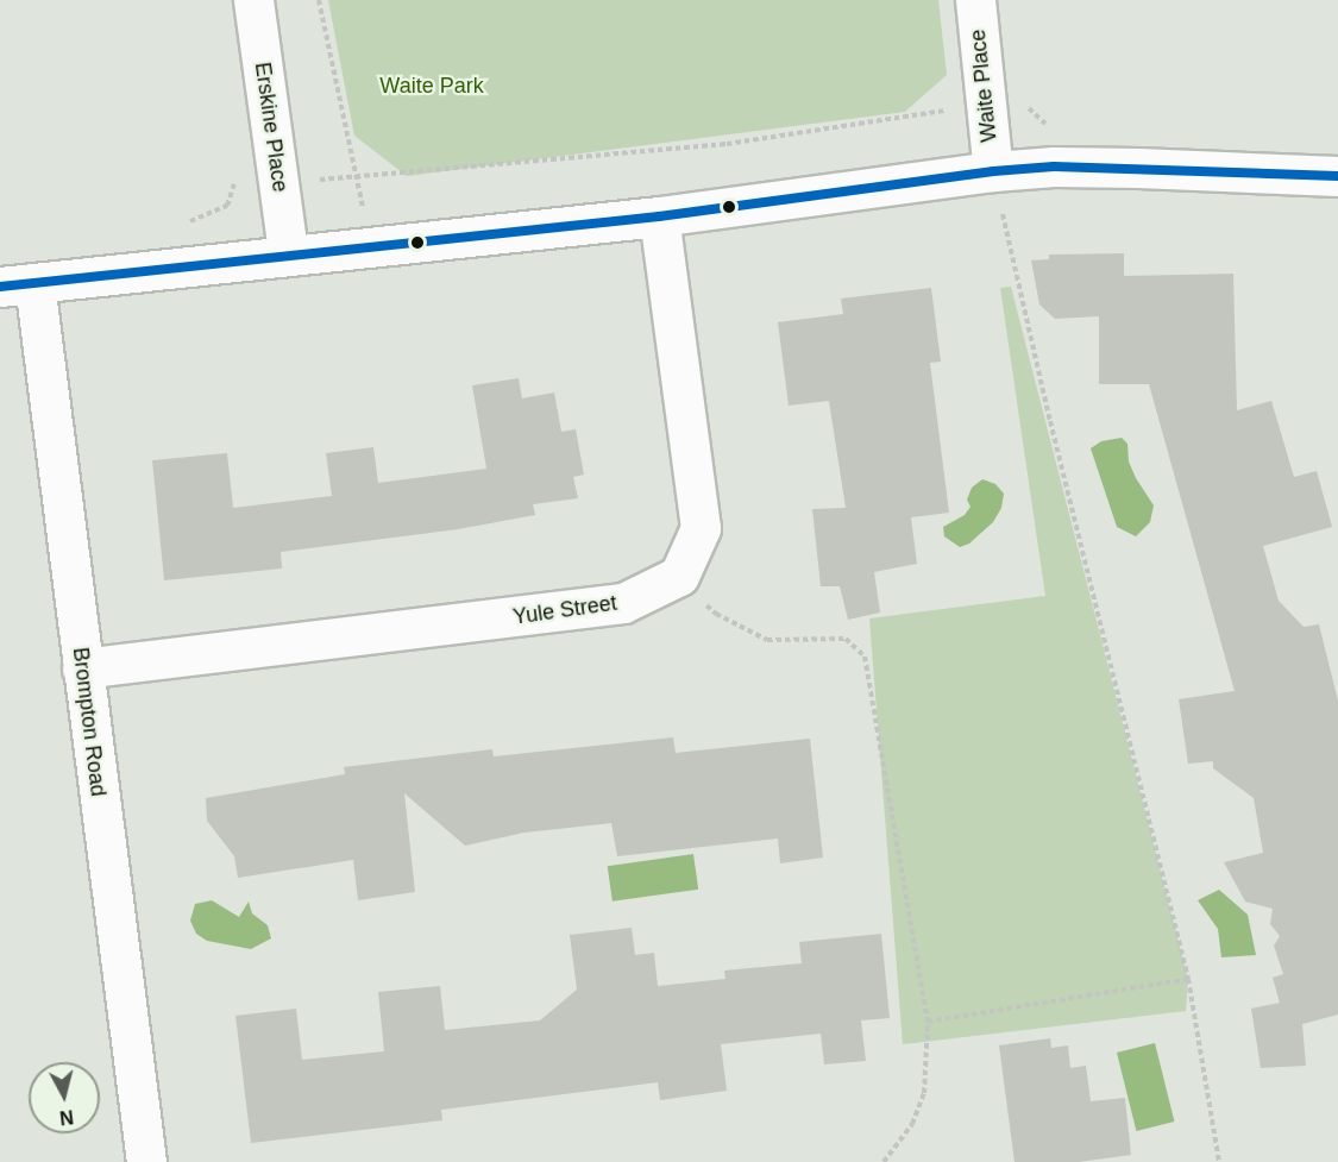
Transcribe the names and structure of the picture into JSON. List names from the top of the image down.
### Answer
{
  "streets": {
    "street": [
      "Waite Place",
      "Erskine Place",
      "Yule Street",
      "Brompton Road"
    ]
  },
  "crossings": [
    ["Yule Street", "Brompton Road"]
  ],
  "parks": ["Waite Park"],
  "north": "bottom"
}
